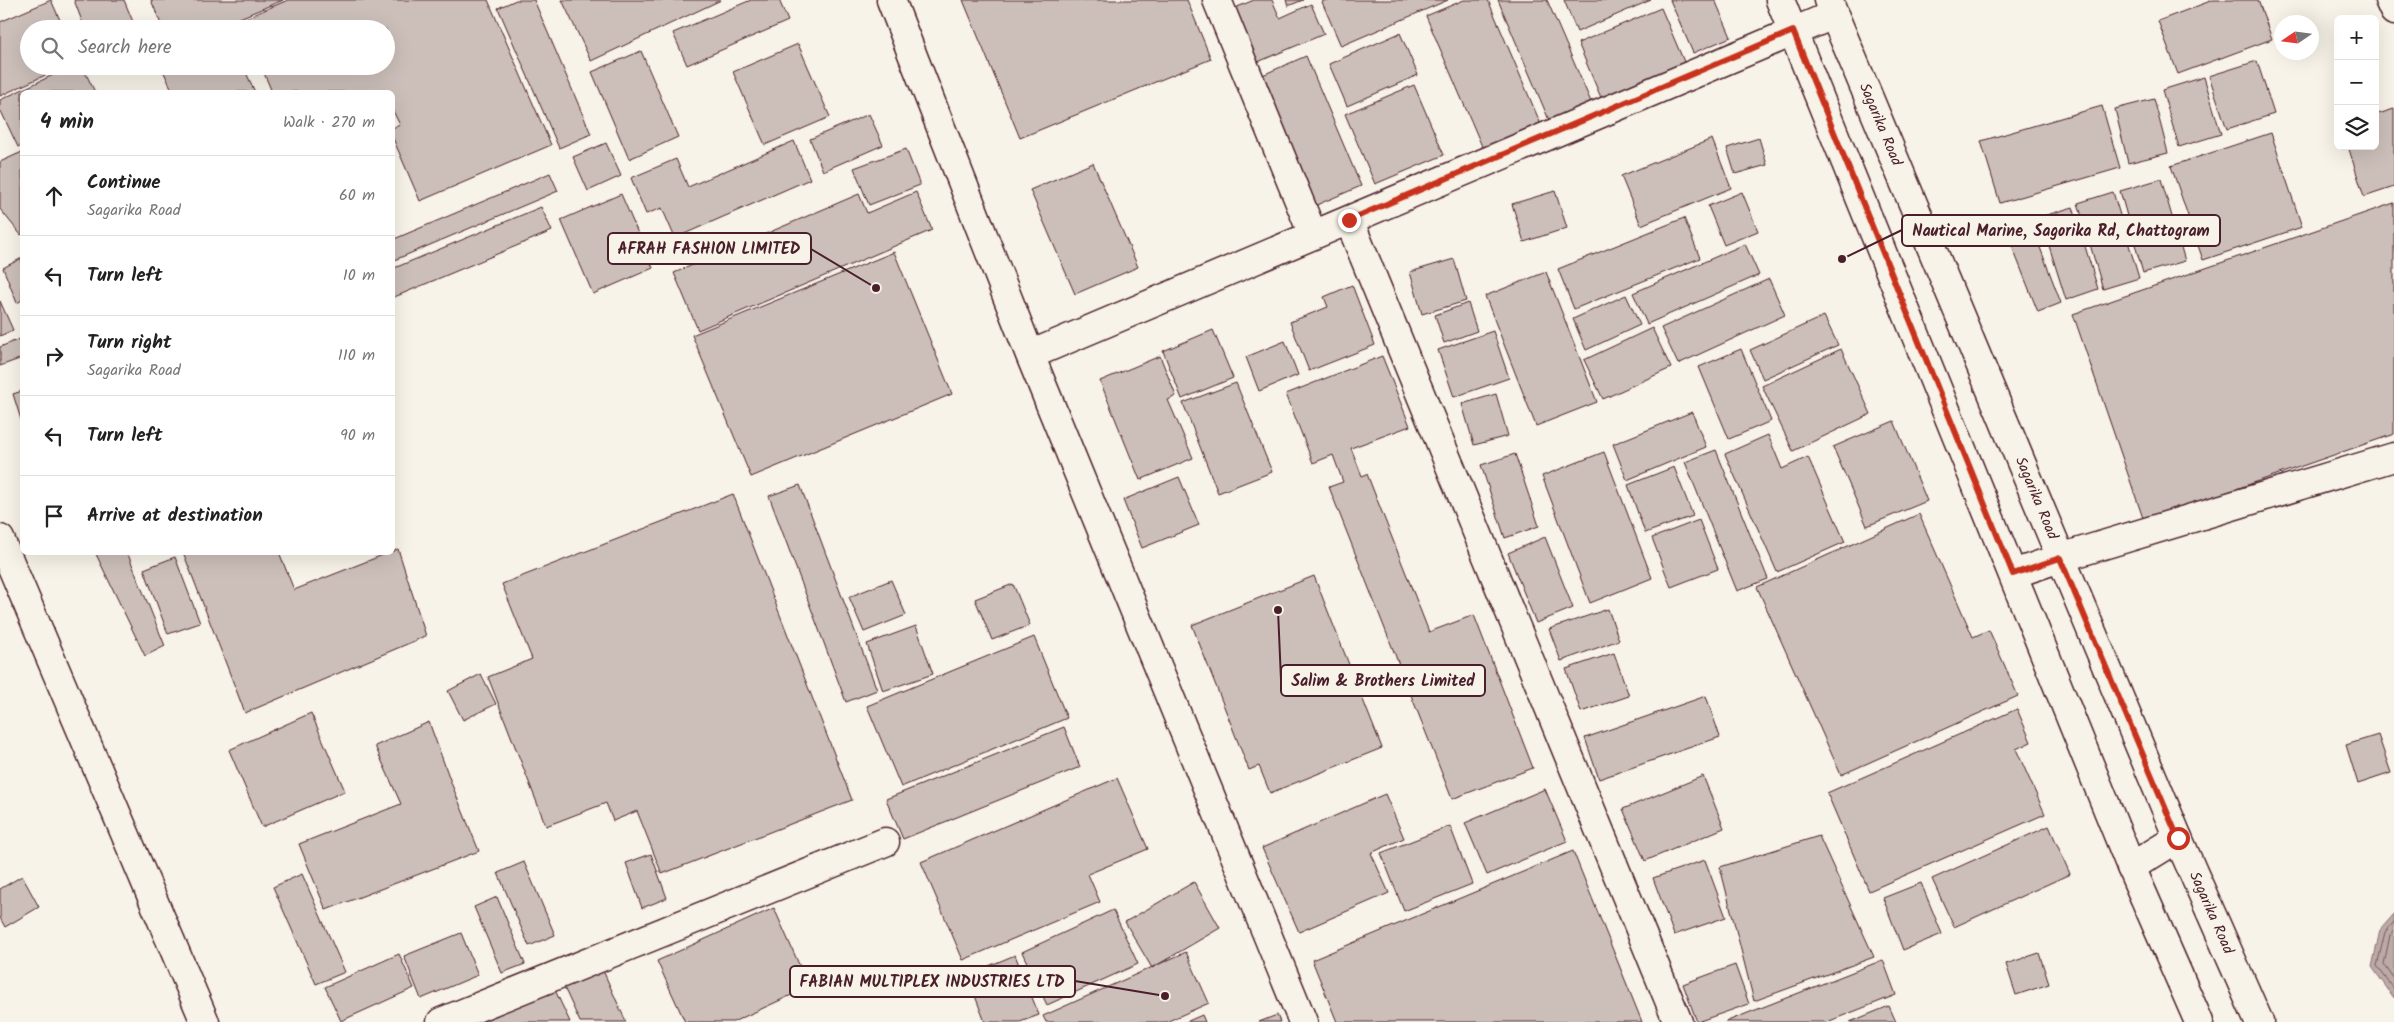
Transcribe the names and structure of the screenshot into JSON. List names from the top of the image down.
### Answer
{
  "streets": {
    "street": ["Sagarika Road"]
  },
  "places": [
    "Nautical Marine, Sagorika Rd, Chattogram",
    "AFRAH FASHION LIMITED",
    "Salim & Brothers Limited",
    "FABIAN MULTIPLEX INDUSTRIES LTD"
  ],
  "north": "left",
  "page": {
    "map_buttons": ["+", "−"],
    "search": "Search here",
    "heading": ["4 min", "Walk · 270 m"],
    "list": [
      ["Continue", "Sagarika Road", "60 m"],
      ["Turn left", "10 m"],
      ["Turn right", "Sagarika Road", "110 m"],
      ["Turn left", "90 m"],
      "Arrive at destination"
    ]
  }
}
